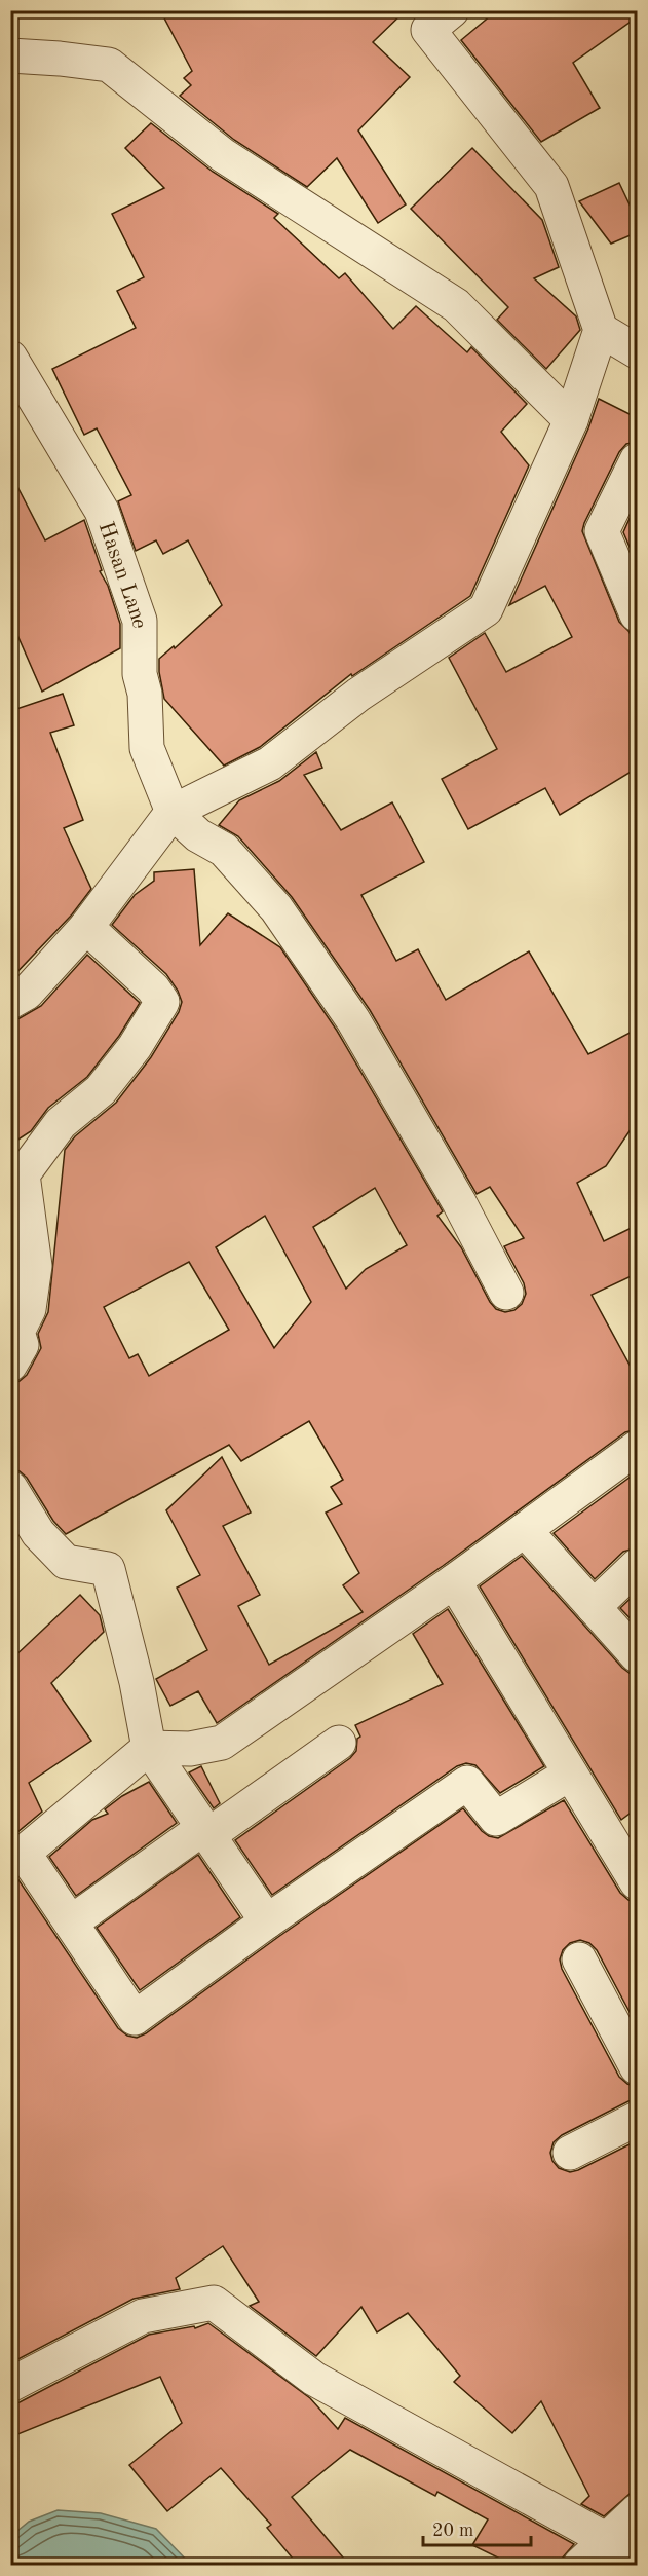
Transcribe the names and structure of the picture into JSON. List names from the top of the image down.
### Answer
{
  "streets": {
    "street": ["Hasan Lane"]
  },
  "scale_bar": "20 m"
}
